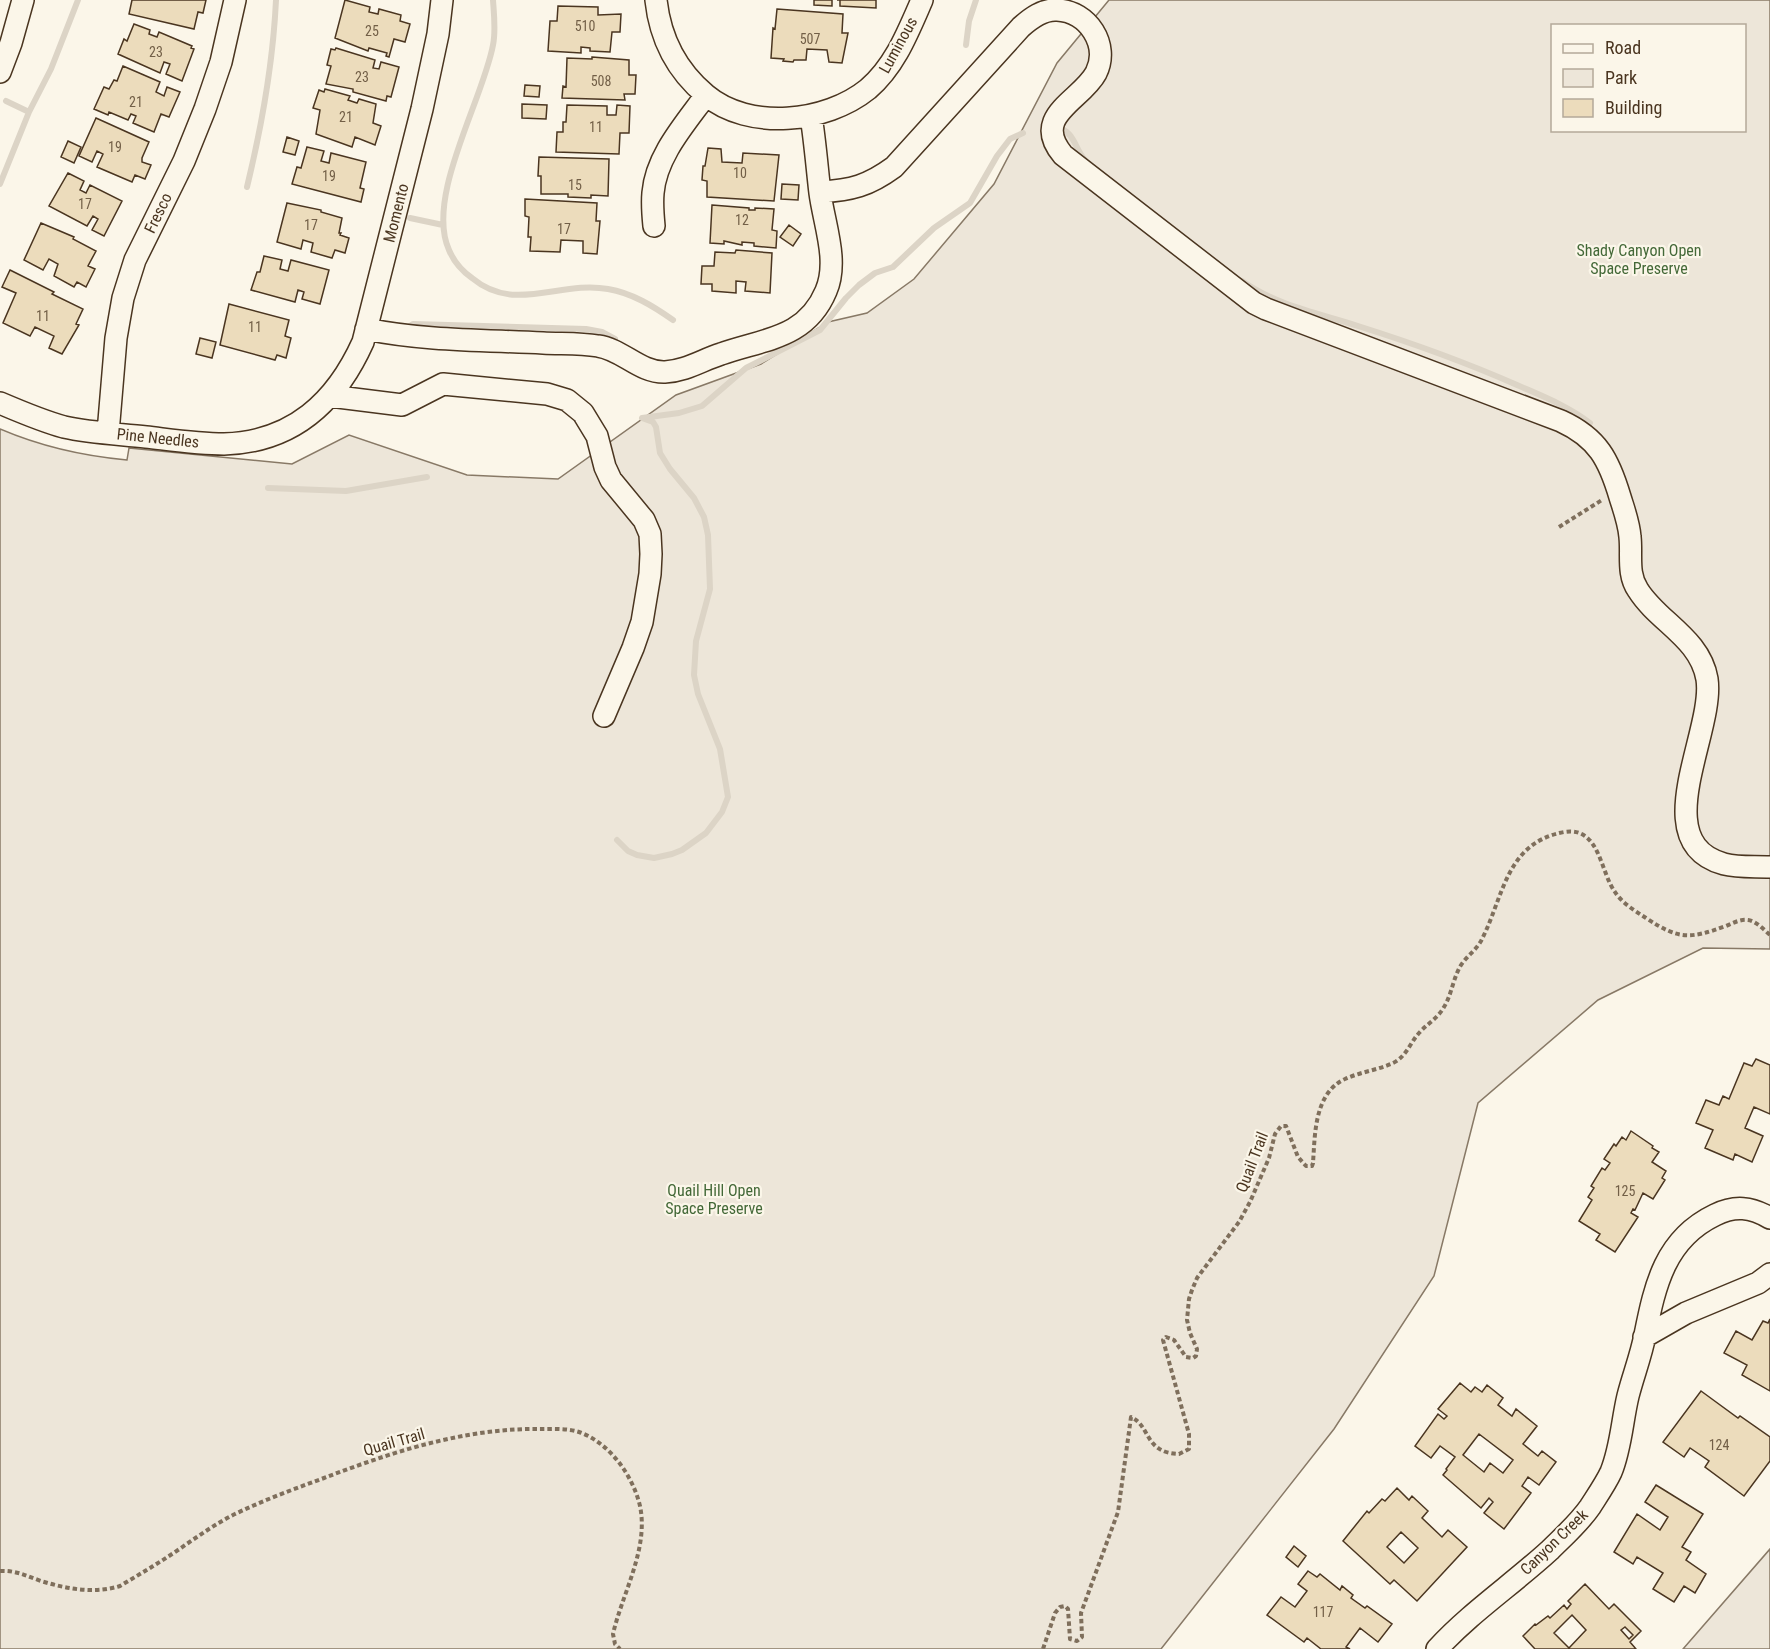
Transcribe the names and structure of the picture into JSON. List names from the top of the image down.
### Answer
{
  "streets": {
    "street": [
      "Luminous",
      "Fresco",
      "Momento",
      "Pine Needles",
      "Canyon Creek"
    ],
    "path": ["Quail Trail"]
  },
  "crossings": [
    ["Fresco", "Pine Needles"],
    ["Momento", "Pine Needles"]
  ],
  "parks": ["Shady Canyon Open Space Preserve", "Quail Hill Open Space Preserve"],
  "house_numbers": [
    "510",
    "25",
    "507",
    "23",
    "23",
    "508",
    "21",
    "21",
    "11",
    "19",
    "10",
    "19",
    "15",
    "17",
    "12",
    "17",
    "17",
    "11",
    "11",
    "125",
    "124",
    "117"
  ],
  "legend": ["Road", "Park", "Building"]
}
